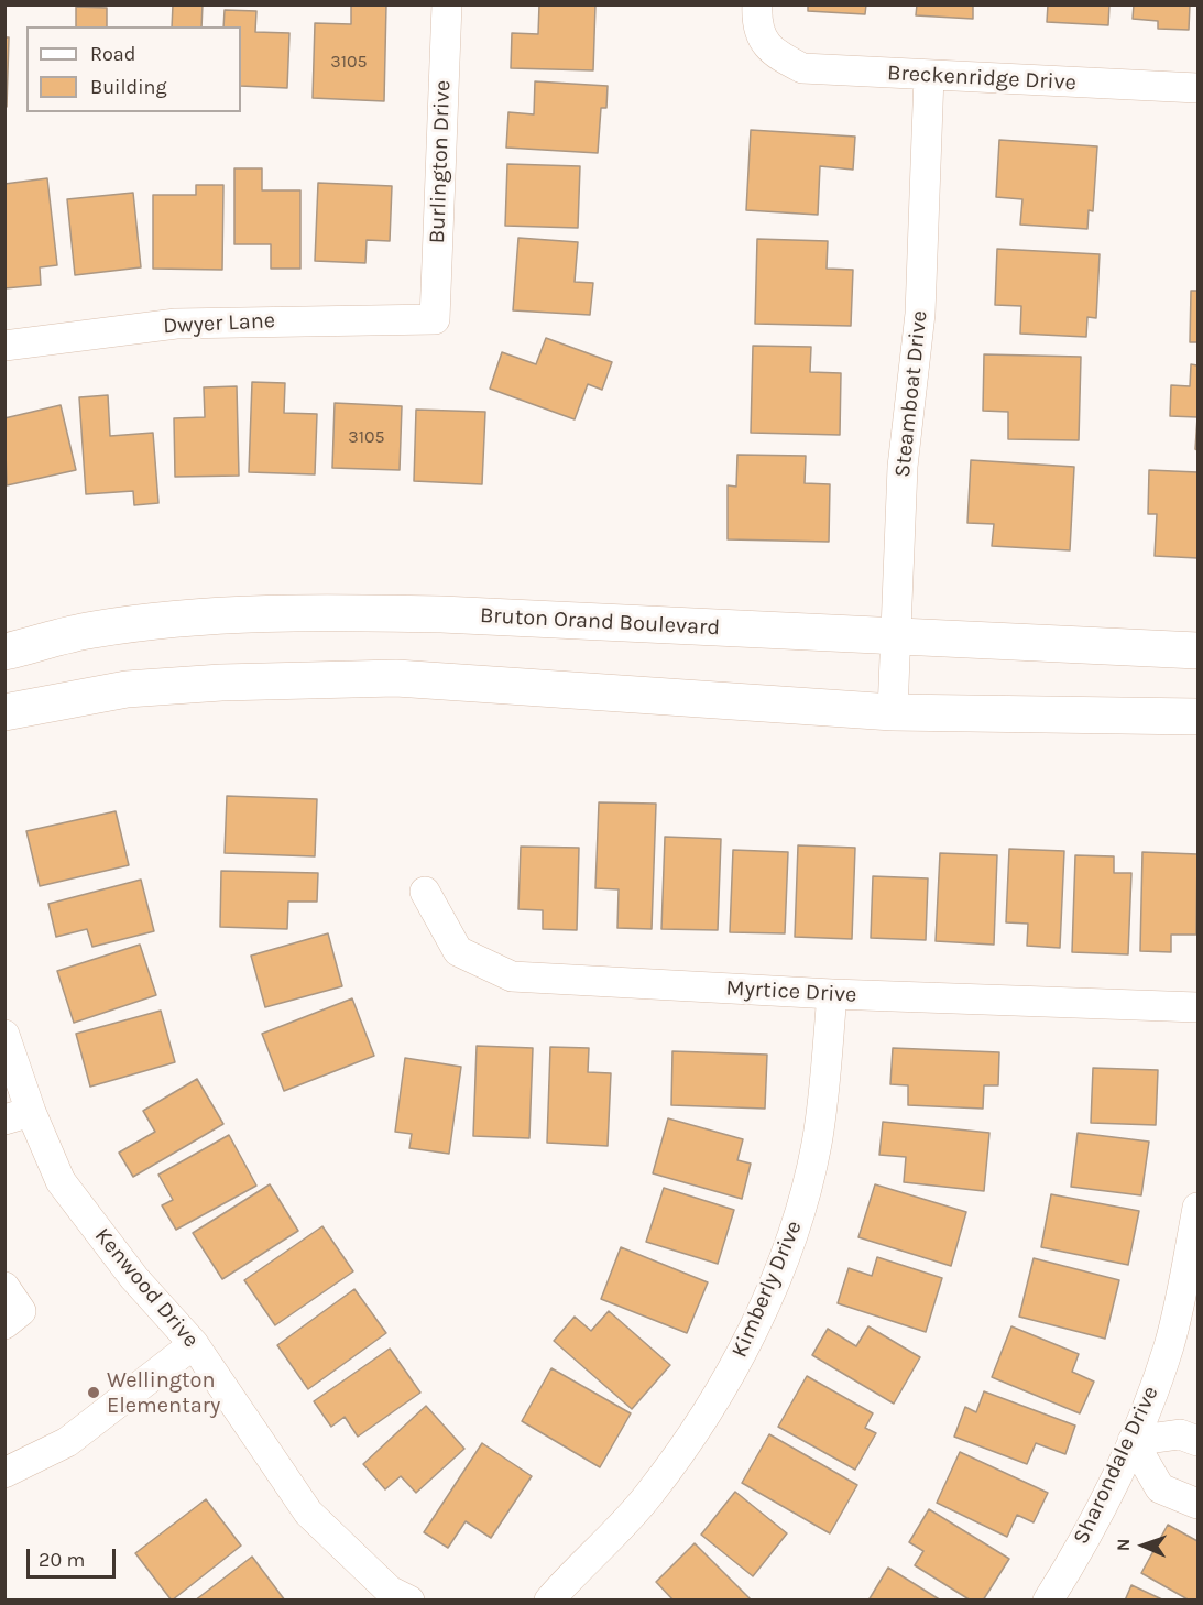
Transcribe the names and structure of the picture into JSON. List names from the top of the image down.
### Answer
{
  "streets": {
    "main road": ["Bruton Orand Boulevard"],
    "street": [
      "Breckenridge Drive",
      "Burlington Drive",
      "Dwyer Lane",
      "Steamboat Drive",
      "Myrtice Drive",
      "Kenwood Drive",
      "Kimberly Drive",
      "Sharondale Drive"
    ]
  },
  "crossings": [
    ["Breckenridge Drive", "Steamboat Drive"],
    ["Burlington Drive", "Dwyer Lane"],
    ["Steamboat Drive", "Bruton Orand Boulevard"],
    ["Myrtice Drive", "Kimberly Drive"]
  ],
  "places": ["Wellington Elementary"],
  "house_numbers": ["3105", "3105"],
  "legend": ["Road", "Building"],
  "scale_bar": "20 m",
  "north": "left"
}
